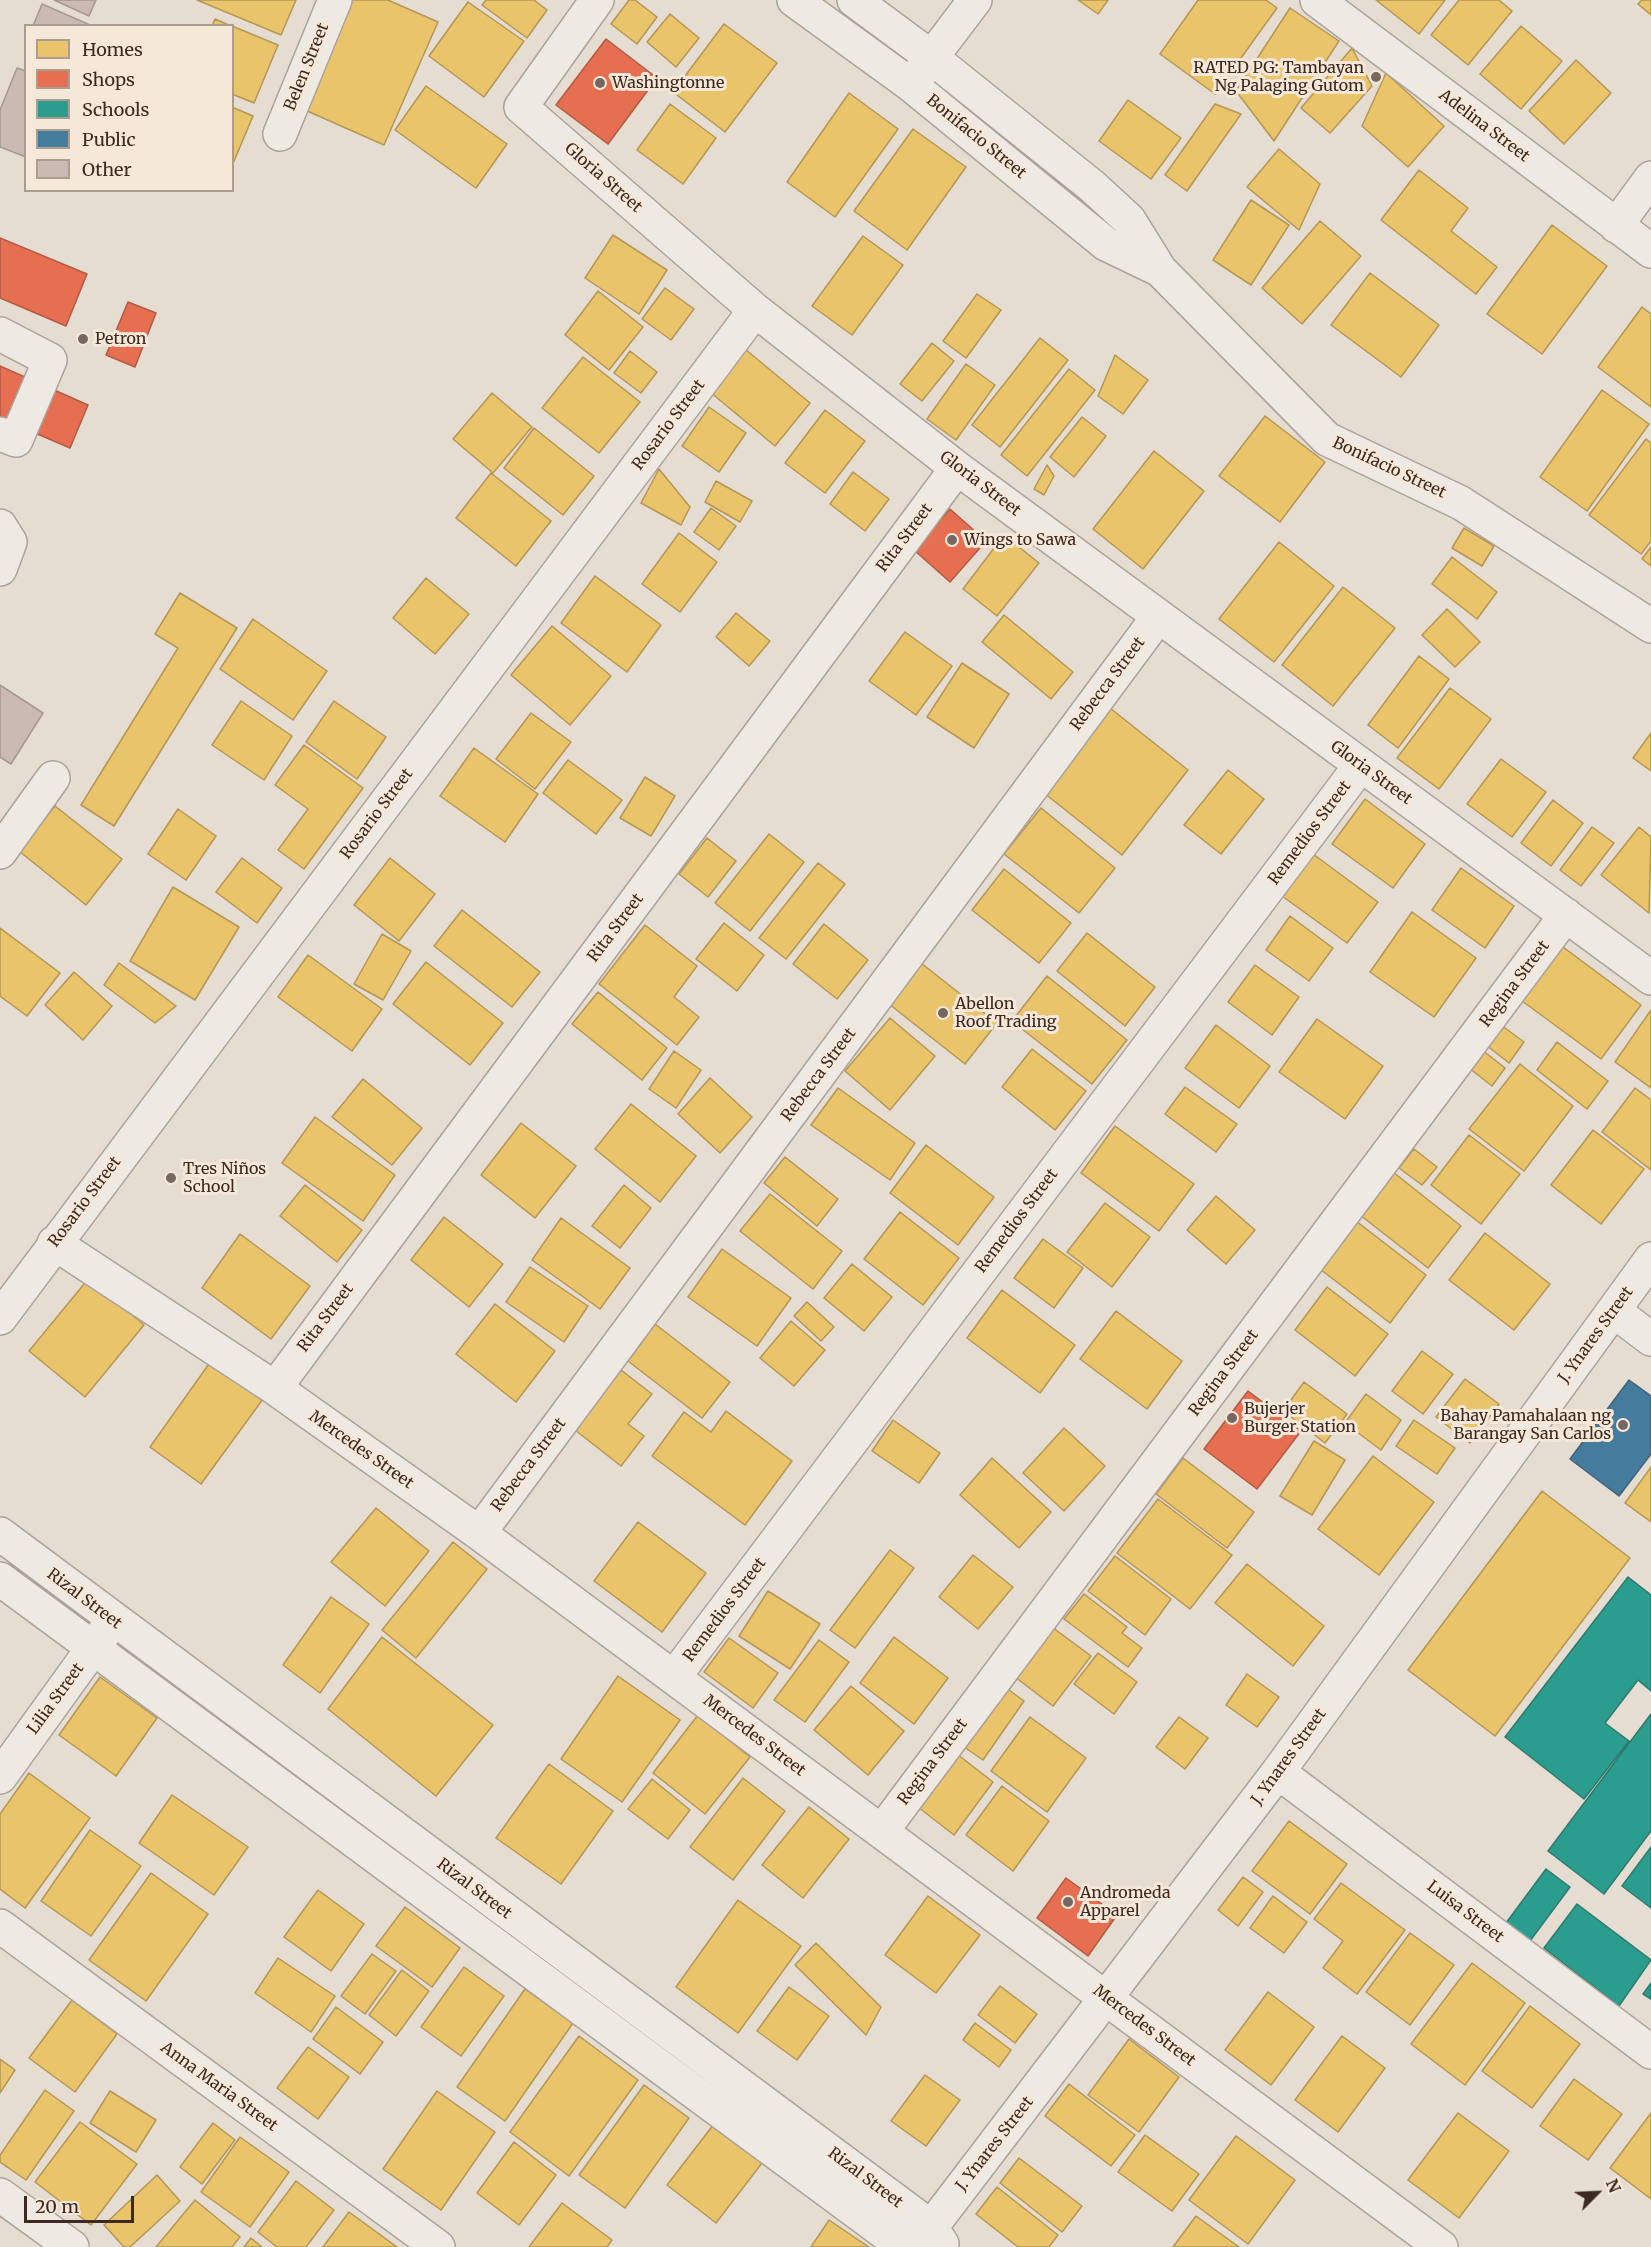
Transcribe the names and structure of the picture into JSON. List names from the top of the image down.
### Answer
{
  "streets": {
    "street": [
      "Belen Street",
      "Adelina Street",
      "Bonifacio Street",
      "Gloria Street",
      "Rosario Street",
      "Rita Street",
      "Rebecca Street",
      "Remedios Street",
      "Regina Street",
      "J. Ynares Street",
      "Mercedes Street",
      "Rizal Street",
      "Lilia Street",
      "Luisa Street",
      "Anna Maria Street"
    ]
  },
  "crossings": [
    ["Gloria Street", "Rosario Street"],
    ["Gloria Street", "Rita Street"],
    ["Gloria Street", "Rebecca Street"],
    ["Gloria Street", "Remedios Street"],
    ["Gloria Street", "Regina Street"],
    ["Rosario Street", "Mercedes Street"],
    ["Rita Street", "Mercedes Street"],
    ["Rebecca Street", "Mercedes Street"],
    ["Remedios Street", "Mercedes Street"],
    ["Regina Street", "Mercedes Street"],
    ["J. Ynares Street", "Mercedes Street"],
    ["J. Ynares Street", "Rizal Street"],
    ["J. Ynares Street", "Luisa Street"],
    ["Rizal Street", "Lilia Street"]
  ],
  "places": [
    "RATED PG: Tambayan Ng Palaging Gutom",
    "Washingtonne",
    "Petron",
    "Wings to Sawa",
    "Abellon Roof Trading",
    "Tres Niños School",
    "Bujerjer Burger Station",
    "Bahay Pamahalaan ng Barangay San Carlos",
    "Andromeda Apparel"
  ],
  "legend": [
    "Homes",
    "Shops",
    "Schools",
    "Public",
    "Other"
  ],
  "scale_bar": "20 m",
  "north": "top right"
}
